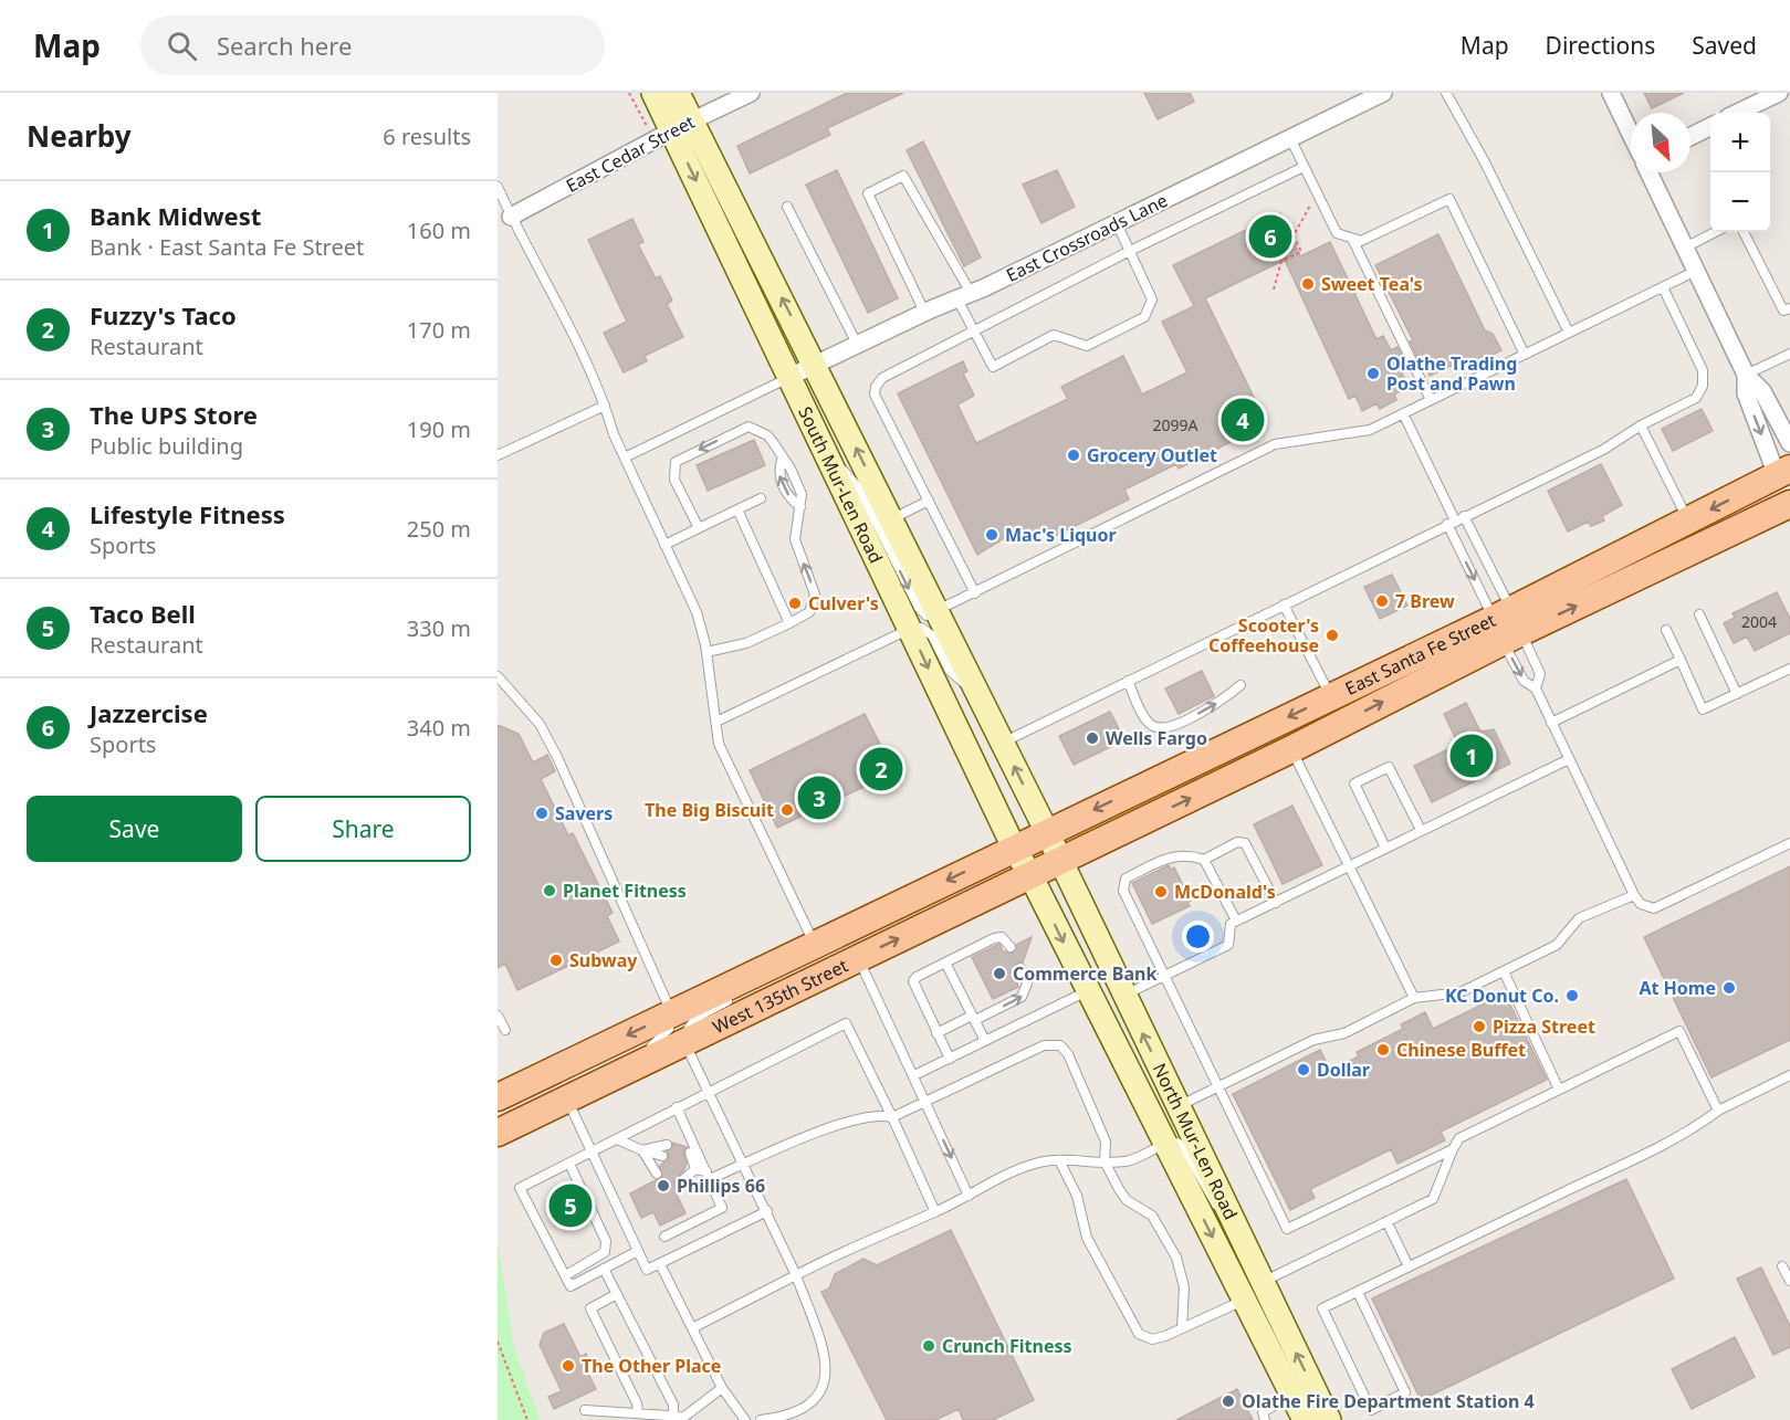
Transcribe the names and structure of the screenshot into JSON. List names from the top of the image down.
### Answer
{
  "streets": {
    "main road": [
      "South Mur-Len Road",
      "East Santa Fe Street",
      "West 135th Street",
      "North Mur-Len Road"
    ],
    "street": ["East Cedar Street", "East Crossroads Lane"]
  },
  "crossings": [
    ["East Cedar Street", "South Mur-Len Road"],
    ["East Crossroads Lane", "South Mur-Len Road"],
    ["South Mur-Len Road", "East Santa Fe Street"],
    ["South Mur-Len Road", "West 135th Street"],
    ["South Mur-Len Road", "North Mur-Len Road"],
    ["East Santa Fe Street", "West 135th Street"],
    ["East Santa Fe Street", "North Mur-Len Road"],
    ["West 135th Street", "North Mur-Len Road"]
  ],
  "places": [
    "Sweet Tea's",
    "Olathe Trading Post and Pawn",
    "Grocery Outlet",
    "Mac's Liquor",
    "7 Brew",
    "Culver's",
    "Scooter's Coffeehouse",
    "Wells Fargo",
    "The Big Biscuit",
    "Savers",
    "Planet Fitness",
    "McDonald's",
    "Subway",
    "Commerce Bank",
    "At Home",
    "KC Donut Co.",
    "Pizza Street",
    "Chinese Buffet",
    "Dollar",
    "Phillips 66",
    "Crunch Fitness",
    "The Other Place",
    "Olathe Fire Department Station 4"
  ],
  "house_numbers": ["2099A", "2004"],
  "north": "bottom right",
  "page": {
    "header": "Map",
    "search": "Search here",
    "nav": ["Map", "Directions", "Saved"],
    "heading": ["Nearby", "6 results"],
    "map_buttons": ["+", "−"],
    "list": [
      {
        "mark": "1",
        "name": "Bank Midwest",
        "note": "Bank · East Santa Fe Street",
        "value": "160 m"
      },
      {
        "mark": "2",
        "name": "Fuzzy's Taco",
        "note": "Restaurant",
        "value": "170 m"
      },
      {
        "mark": "3",
        "name": "The UPS Store",
        "note": "Public building",
        "value": "190 m"
      },
      {
        "mark": "4",
        "name": "Lifestyle Fitness",
        "note": "Sports",
        "value": "250 m"
      },
      {
        "mark": "5",
        "name": "Taco Bell",
        "note": "Restaurant",
        "value": "330 m"
      },
      {
        "mark": "6",
        "name": "Jazzercise",
        "note": "Sports",
        "value": "340 m"
      }
    ],
    "pins": [
      "6",
      "4",
      "1",
      "2",
      "3",
      "5"
    ],
    "buttons": ["Save", "Share"]
  }
}
